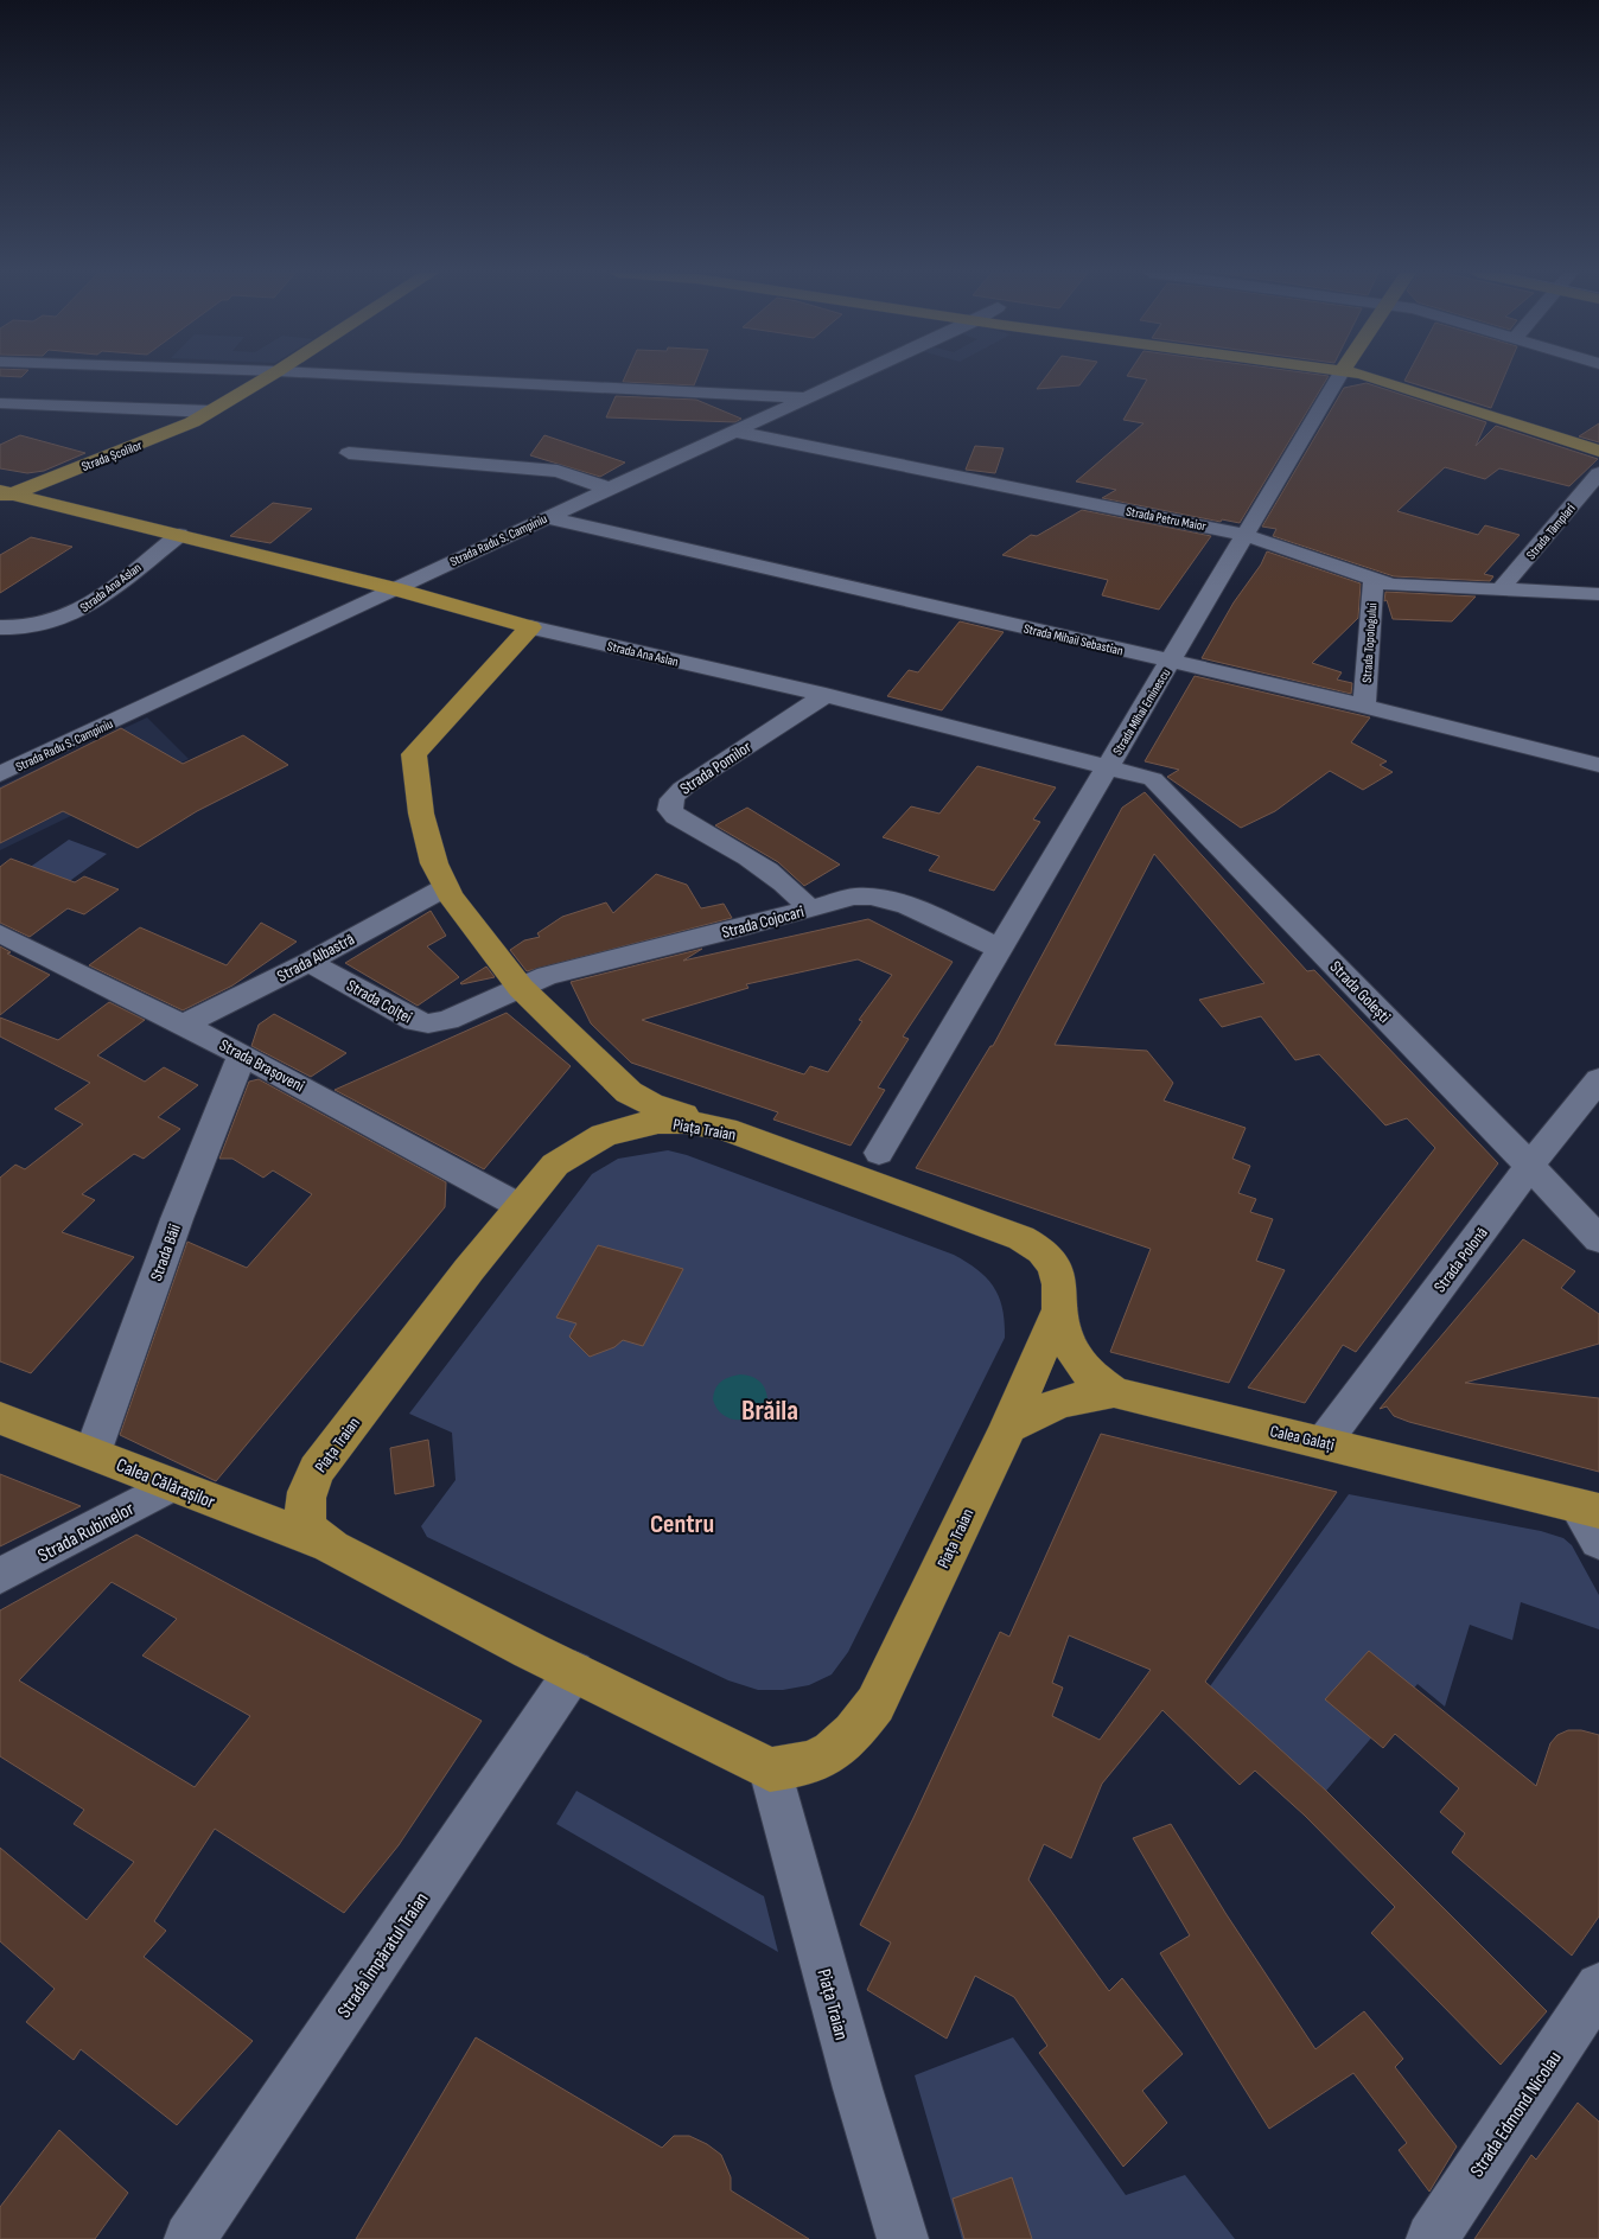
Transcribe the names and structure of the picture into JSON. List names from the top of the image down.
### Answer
{
  "streets": {
    "main road": [
      "Strada Școlilor",
      "Strada Ana Aslan",
      "Piața Traian",
      "Calea Galați",
      "Calea Călărașilor"
    ],
    "street": [
      "Strada Petru Maior",
      "Strada Tâmplari",
      "Strada Radu S. Campiniu",
      "Strada Mihail Sebastian",
      "Strada Topologului",
      "Strada Mihai Eminescu",
      "Strada Pomilor",
      "Strada Cojocari",
      "Strada Albastră",
      "Strada Golești",
      "Strada Colței",
      "Strada Brașoveni",
      "Strada Băii",
      "Strada Polonă",
      "Strada Rubinelor",
      "Strada Împăratul Traian",
      "Strada Edmond Nicolau"
    ]
  },
  "crossings": [
    ["Strada Școlilor", "Strada Ana Aslan"],
    ["Strada Petru Maior", "Strada Tâmplari"],
    ["Strada Petru Maior", "Strada Radu S. Campiniu"],
    ["Strada Petru Maior", "Strada Topologului"],
    ["Strada Petru Maior", "Strada Mihai Eminescu"],
    ["Strada Radu S. Campiniu", "Strada Ana Aslan"],
    ["Strada Radu S. Campiniu", "Strada Mihail Sebastian"],
    ["Strada Ana Aslan", "Strada Mihai Eminescu"],
    ["Strada Ana Aslan", "Strada Pomilor"],
    ["Strada Ana Aslan", "Strada Golești"],
    ["Strada Mihail Sebastian", "Strada Topologului"],
    ["Strada Mihail Sebastian", "Strada Mihai Eminescu"],
    ["Strada Mihai Eminescu", "Strada Cojocari"],
    ["Strada Mihai Eminescu", "Strada Golești"],
    ["Strada Pomilor", "Strada Cojocari"],
    ["Strada Cojocari", "Strada Colței"],
    ["Strada Albastră", "Strada Colței"],
    ["Strada Albastră", "Strada Brașoveni"],
    ["Strada Golești", "Strada Polonă"],
    ["Strada Brașoveni", "Piața Traian"],
    ["Strada Brașoveni", "Strada Băii"],
    ["Piața Traian", "Calea Galați"],
    ["Piața Traian", "Calea Călărașilor"],
    ["Piața Traian", "Strada Împăratul Traian"],
    ["Strada Băii", "Calea Călărașilor"],
    ["Strada Polonă", "Calea Galați"],
    ["Calea Călărașilor", "Strada Rubinelor"]
  ],
  "districts": ["Brăila", "Centru"]
}
